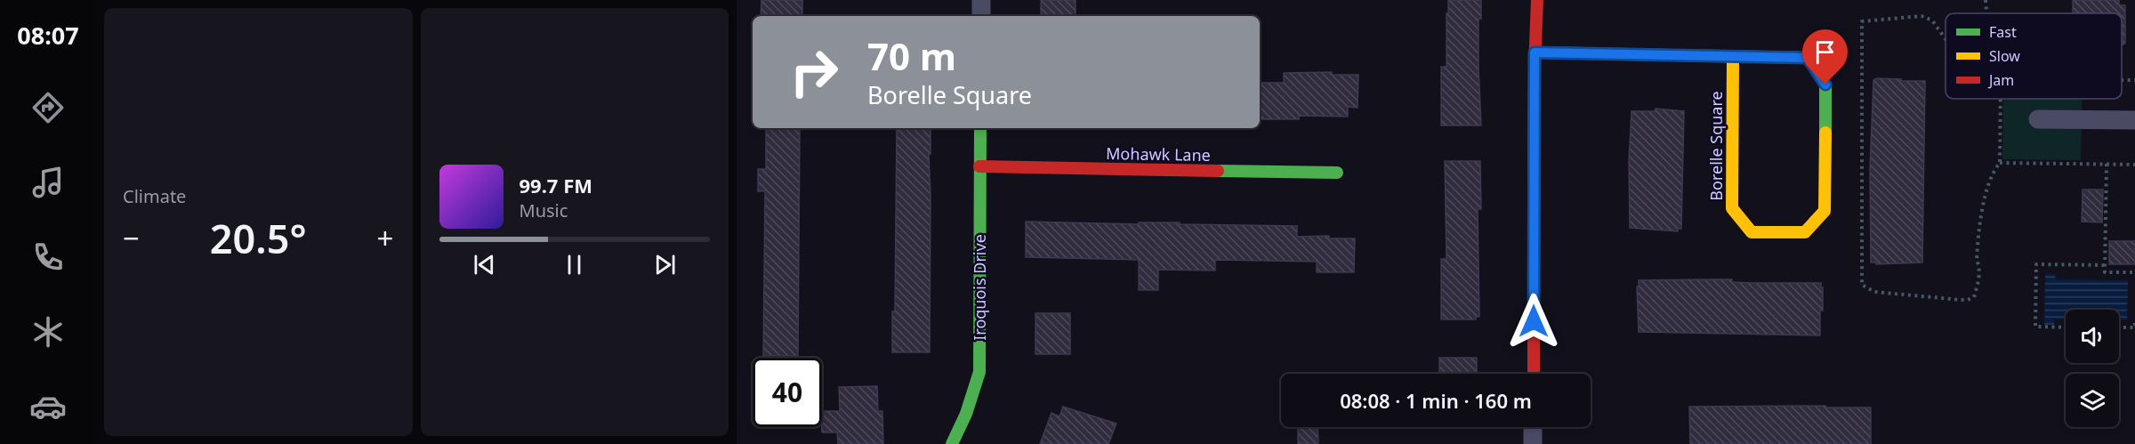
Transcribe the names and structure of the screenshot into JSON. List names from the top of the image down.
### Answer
{
  "streets": {
    "street": ["Borelle Square", "Mohawk Lane", "Iroquois Drive"]
  },
  "crossings": [
    ["Mohawk Lane", "Iroquois Drive"]
  ],
  "legend": ["Fast", "Slow", "Jam"],
  "page": {
    "tabs": "08:07",
    "tile": "Climate",
    "turn": ["70 m", "Borelle Square"],
    "song": ["99.7 FM", "Music"],
    "heat": ["−", "20.5°", "+"],
    "limit": "40",
    "trip": "08:08 · 1 min · 160 m"
  }
}
